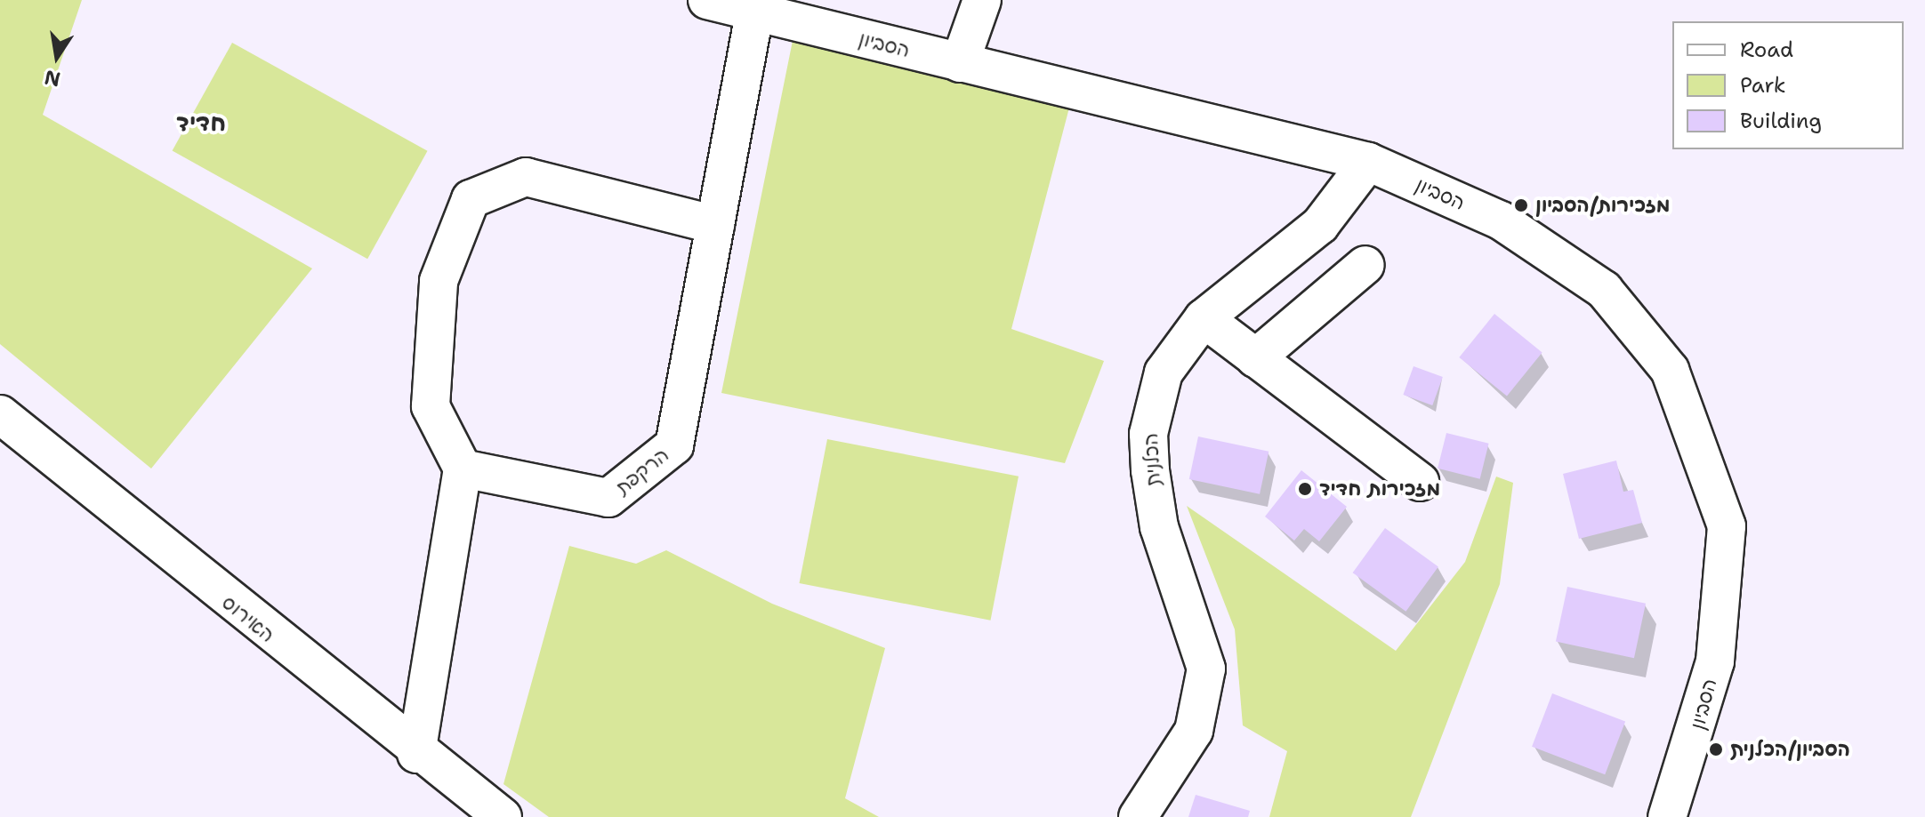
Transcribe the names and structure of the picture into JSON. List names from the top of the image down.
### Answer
{
  "streets": {
    "street": [
      "הסביון",
      "הכלנית",
      "הרקפת",
      "האירוס"
    ]
  },
  "crossings": [
    ["הסביון", "הכלנית"],
    ["הסביון", "הרקפת"]
  ],
  "districts": ["חדיד"],
  "places": ["מזכירות/הסביון", "מזכירות חדיד", "הסביון/הכלנית"],
  "legend": ["Road", "Park", "Building"],
  "north": "bottom"
}
